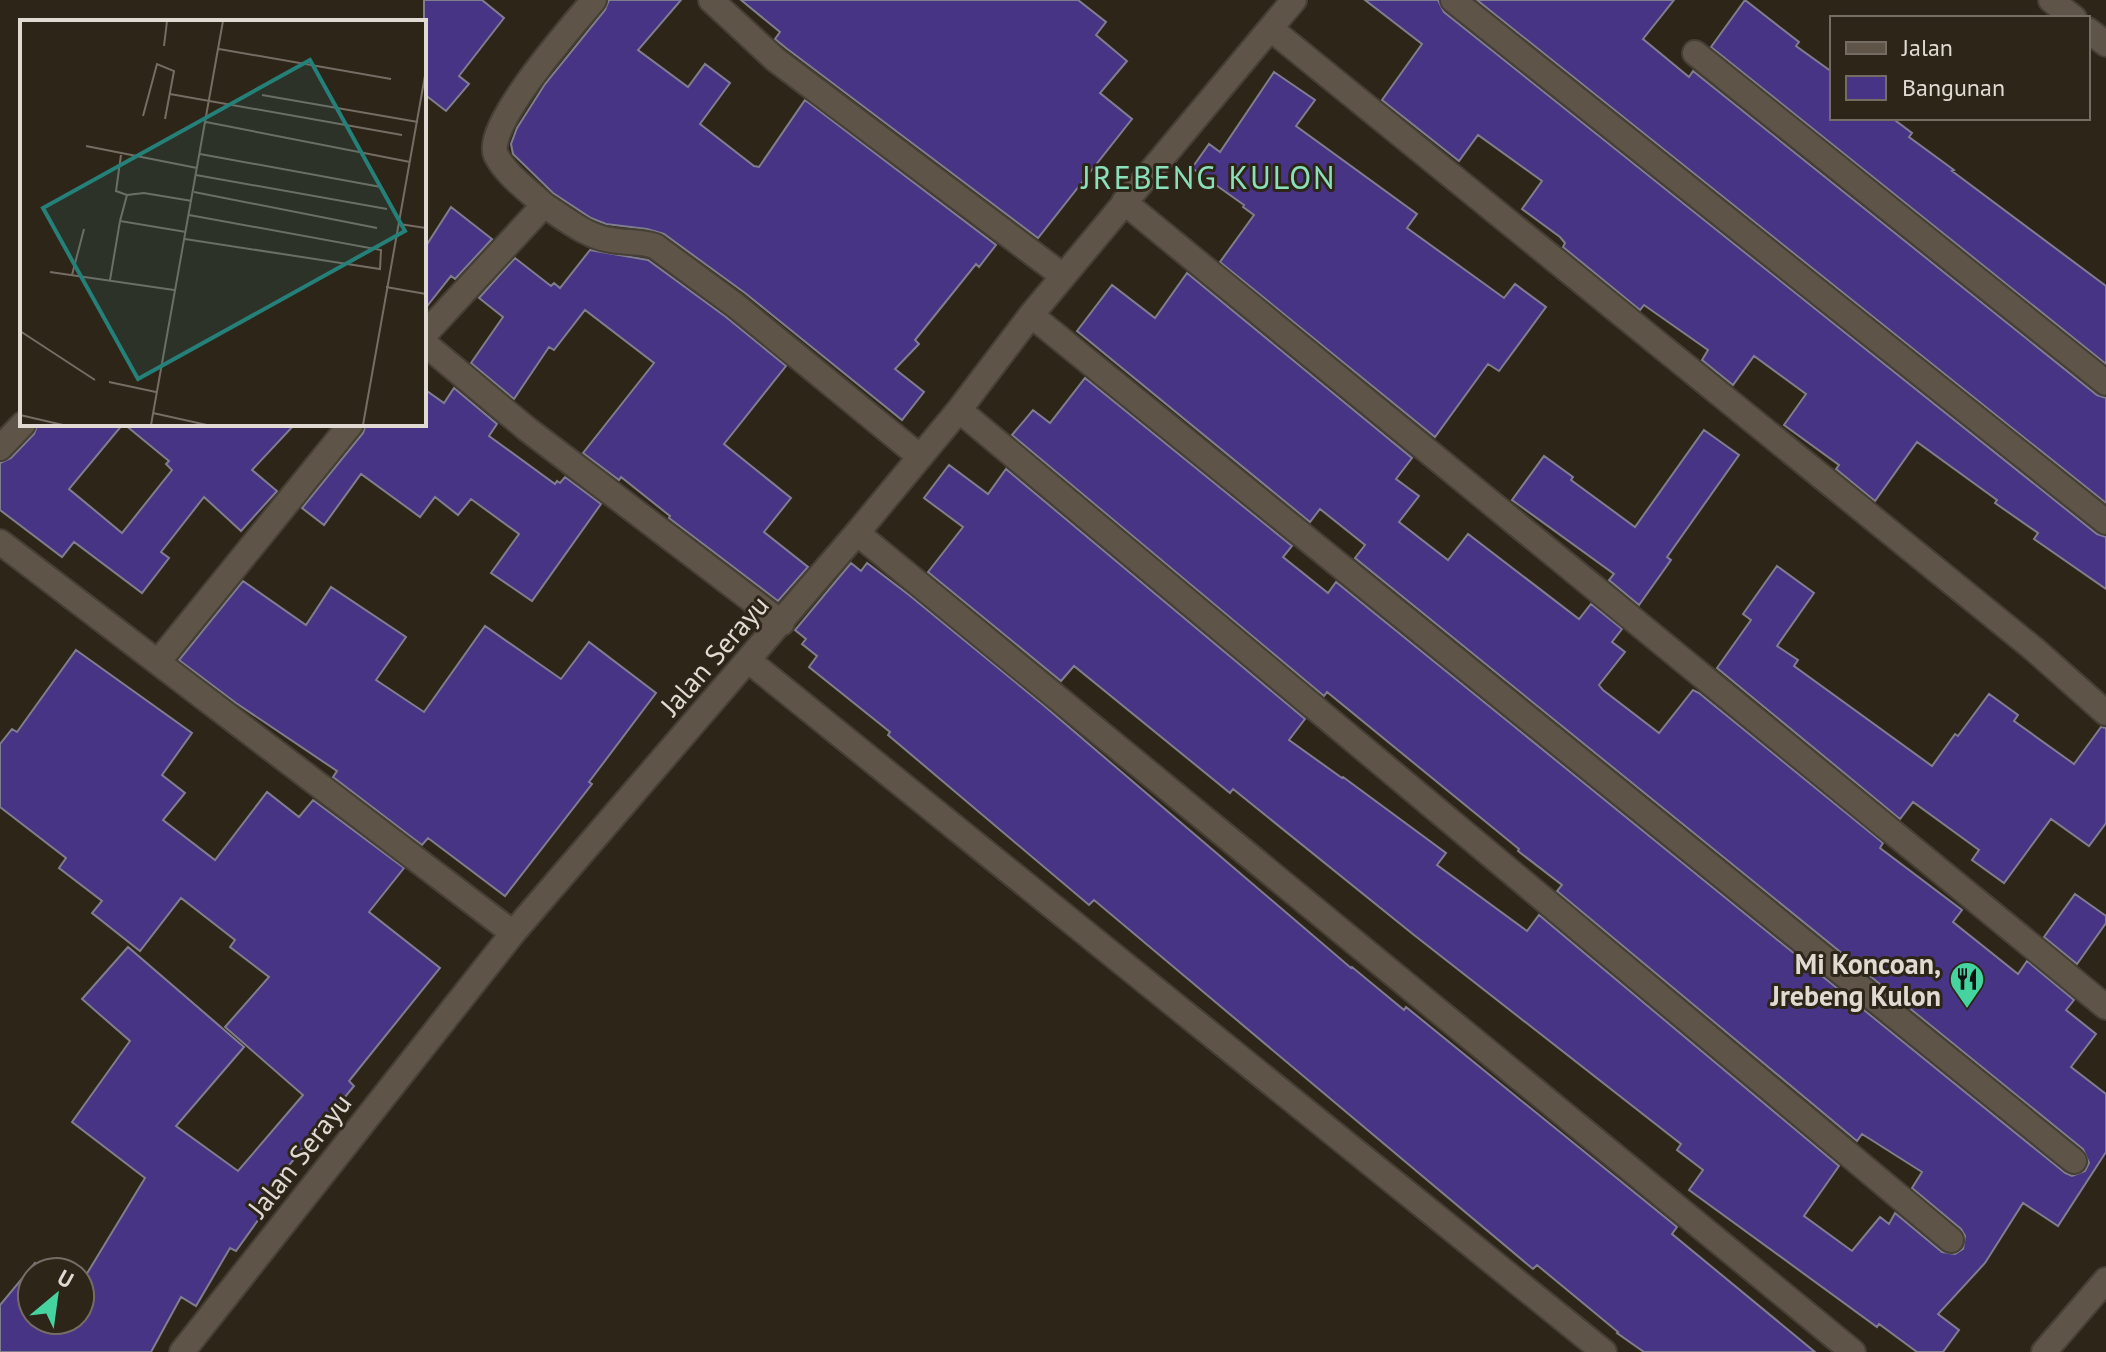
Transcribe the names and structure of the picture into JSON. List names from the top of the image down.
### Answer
{
  "streets": {
    "street": ["Jalan Serayu"]
  },
  "districts": ["JREBENG KULON"],
  "places": {
    "restaurant": ["Mi Koncoan, Jrebeng Kulon"]
  },
  "legend": ["Jalan", "Bangunan"],
  "north": "top right"
}
